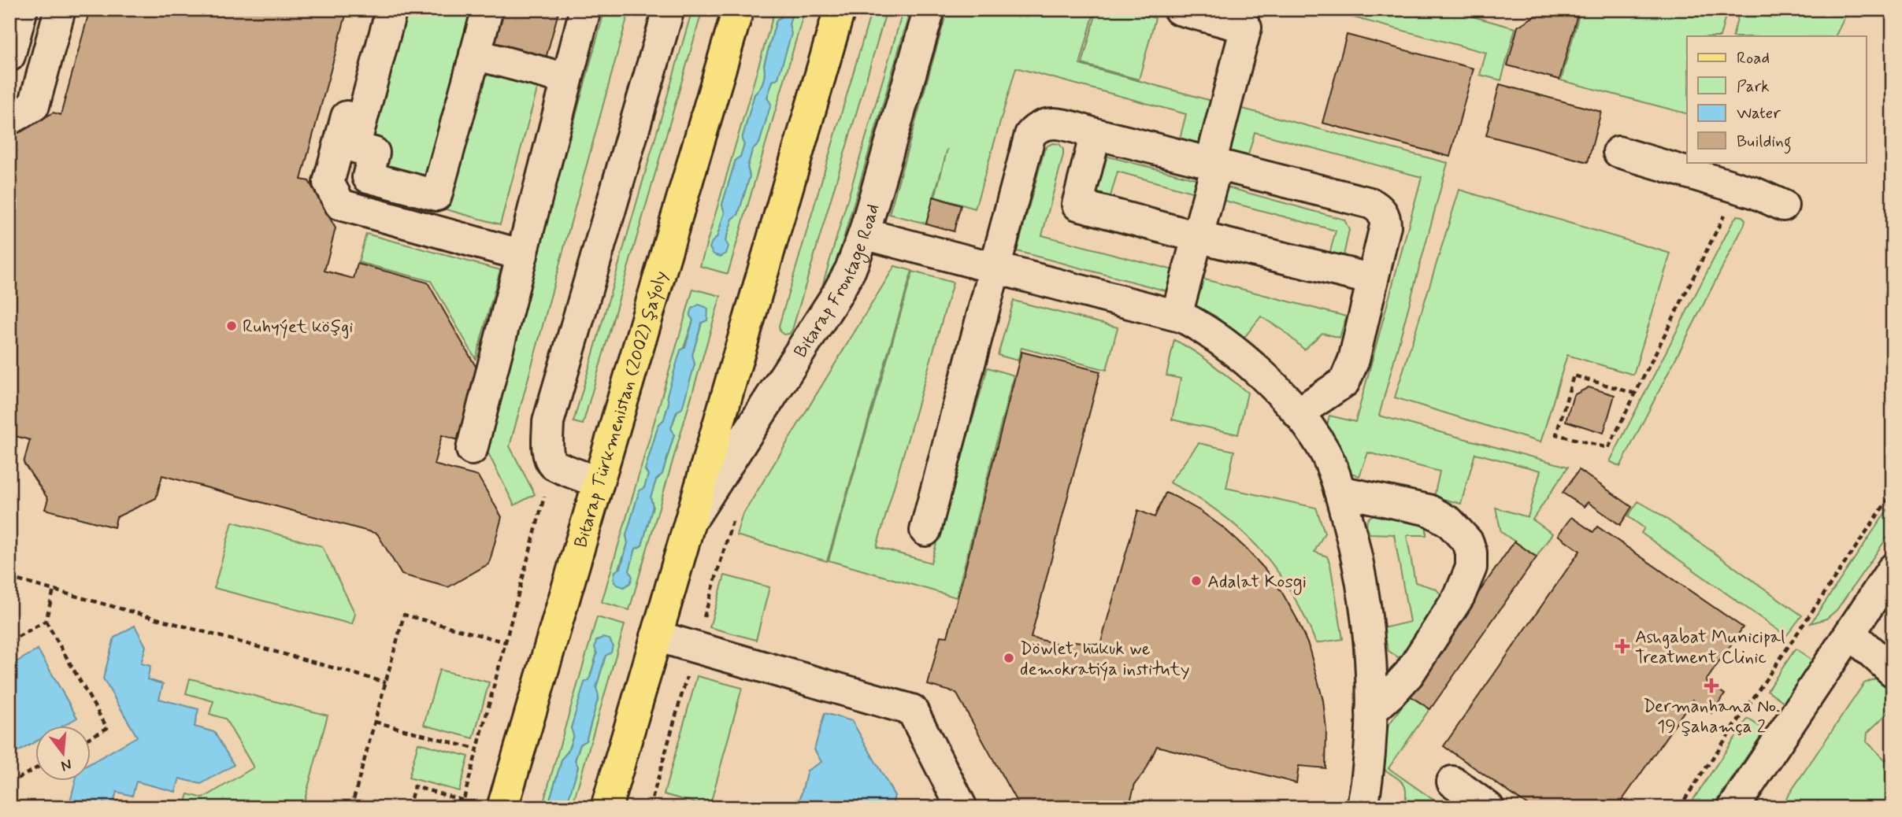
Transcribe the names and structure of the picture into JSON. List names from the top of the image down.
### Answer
{
  "streets": {
    "main road": ["Bitarap Türkmenistan (2002) şaýoly"],
    "street": ["Bitarap Frontage Road"]
  },
  "places": {
    "other": ["Ruhyýet köşgi", "Adalat Kosgi", "Döwlet, hukuk we demokratiýa instituty"],
    "health": ["Ashgabat Municipal Treatment Clinic", "Dermanhana No. 19 Şahamça 2"]
  },
  "legend": [
    "Road",
    "Park",
    "Water",
    "Building"
  ],
  "north": "bottom"
}
